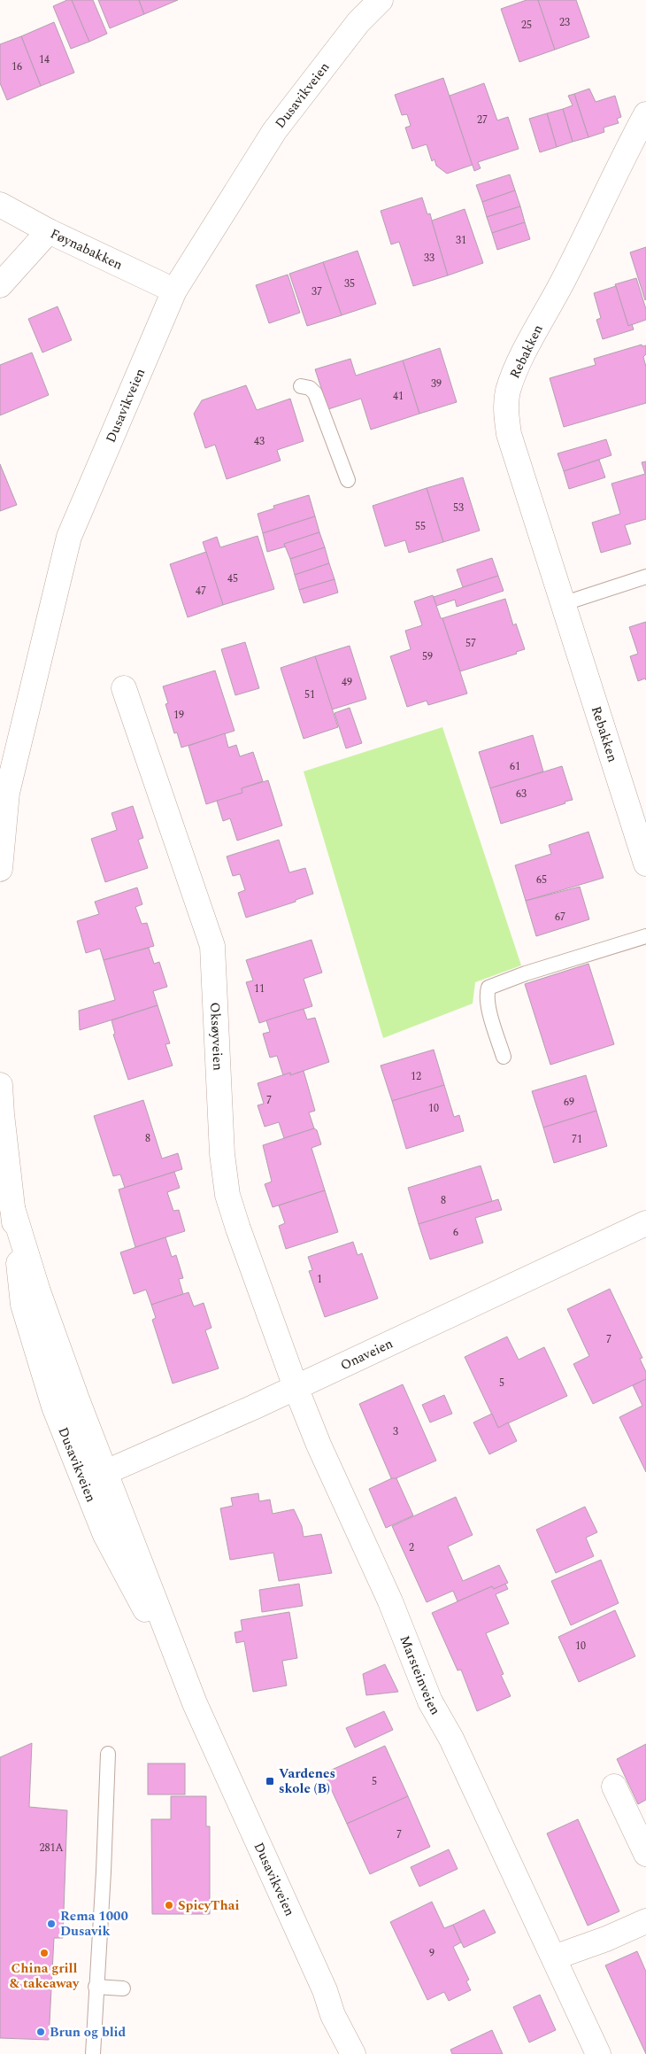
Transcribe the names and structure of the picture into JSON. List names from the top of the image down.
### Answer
{
  "streets": {
    "street": [
      "Dusavikveien",
      "Føynabakken",
      "Rebakken",
      "Oksøyveien",
      "Onaveien",
      "Marsteinveien"
    ]
  },
  "crossings": [
    ["Dusavikveien", "Føynabakken"],
    ["Dusavikveien", "Onaveien"],
    ["Oksøyveien", "Onaveien"],
    ["Oksøyveien", "Marsteinveien"],
    ["Onaveien", "Marsteinveien"]
  ],
  "places": {
    "transit": ["Vardenes skole (B)"],
    "other": [
      "SpicyThai",
      "Rema 1000 Dusavik",
      "China grill & takeaway",
      "Brun og blid"
    ]
  },
  "house_numbers": [
    "23",
    "25",
    "14",
    "16",
    "27",
    "31",
    "33",
    "35",
    "37",
    "39",
    "41",
    "43",
    "53",
    "55",
    "45",
    "47",
    "57",
    "59",
    "49",
    "51",
    "19",
    "61",
    "63",
    "65",
    "67",
    "11",
    "12",
    "7",
    "69",
    "10",
    "8",
    "71",
    "8",
    "6",
    "1",
    "7",
    "5",
    "3",
    "2",
    "10",
    "5",
    "7",
    "281A",
    "9"
  ]
}
